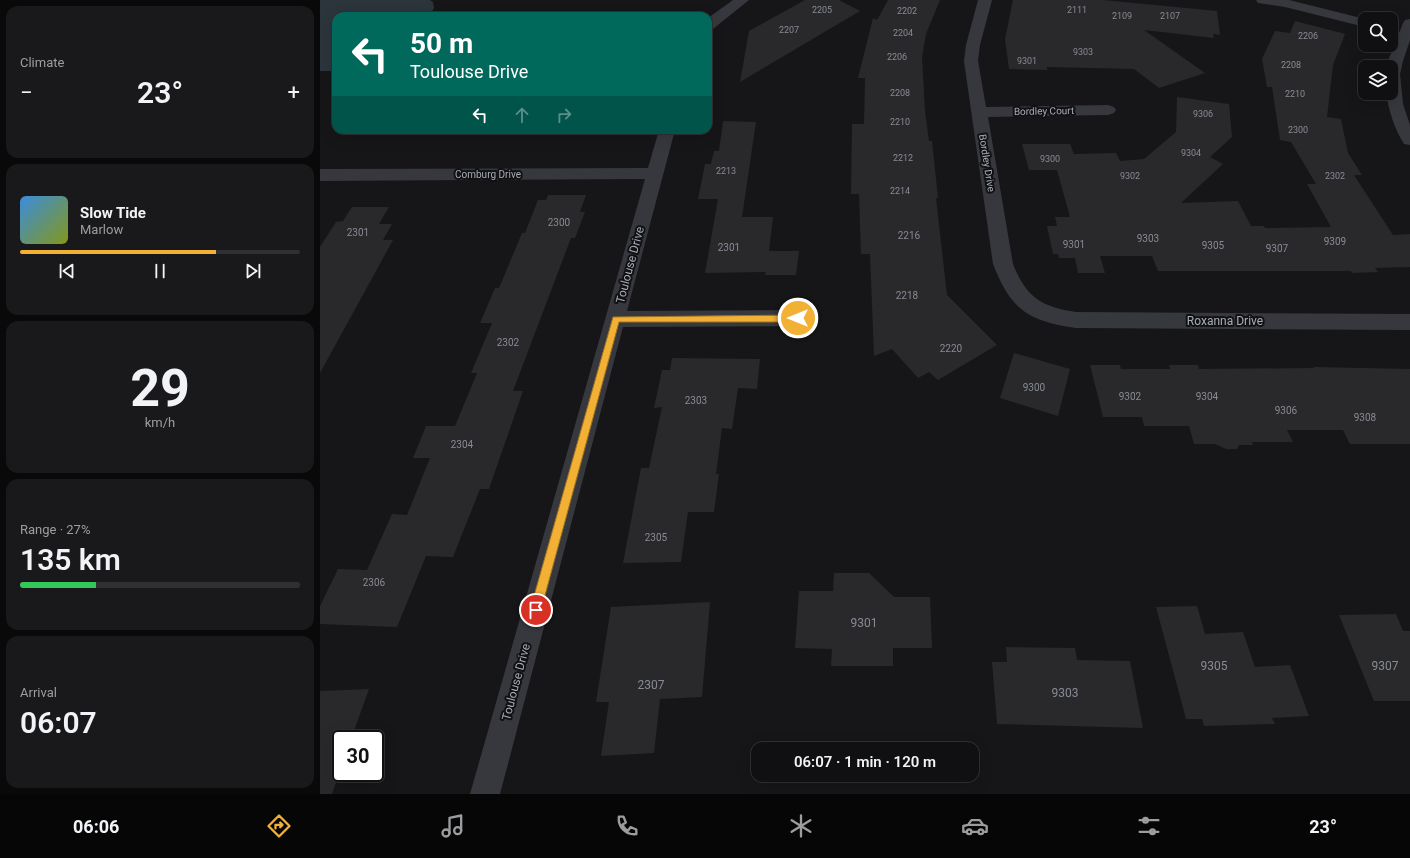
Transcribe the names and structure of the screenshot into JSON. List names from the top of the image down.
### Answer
{
  "streets": {
    "street": [
      "Bordley Court",
      "Bordley Drive",
      "Comburg Drive",
      "Toulouse Drive",
      "Roxanna Drive"
    ]
  },
  "crossings": [
    ["Bordley Court", "Bordley Drive"],
    ["Bordley Drive", "Roxanna Drive"],
    ["Comburg Drive", "Toulouse Drive"]
  ],
  "house_numbers": [
    "2205",
    "2111",
    "2202",
    "2109",
    "2107",
    "2207",
    "2204",
    "2206",
    "9303",
    "2206",
    "9301",
    "2208",
    "2208",
    "2210",
    "9306",
    "2210",
    "2300",
    "9304",
    "2212",
    "9300",
    "2213",
    "9302",
    "2302",
    "2214",
    "2300",
    "2301",
    "2216",
    "9303",
    "9309",
    "9301",
    "9305",
    "2301",
    "9307",
    "2218",
    "2302",
    "2220",
    "9300",
    "9302",
    "9304",
    "2303",
    "9306",
    "9308",
    "2304",
    "2305",
    "2306",
    "9301",
    "9305",
    "9307",
    "2307",
    "9303"
  ],
  "page": {
    "tile": [
      "Climate",
      ["29", "km/h"],
      ["Range · 27%", "135 km"],
      ["Arrival", "06:07"]
    ],
    "turn": ["50 m", "Toulouse Drive"],
    "heat": ["−", "23°", "+"],
    "song": ["Slow Tide", "Marlow"],
    "limit": "30",
    "trip": "06:07 · 1 min · 120 m",
    "tabs": ["06:06", "23°"]
  }
}
